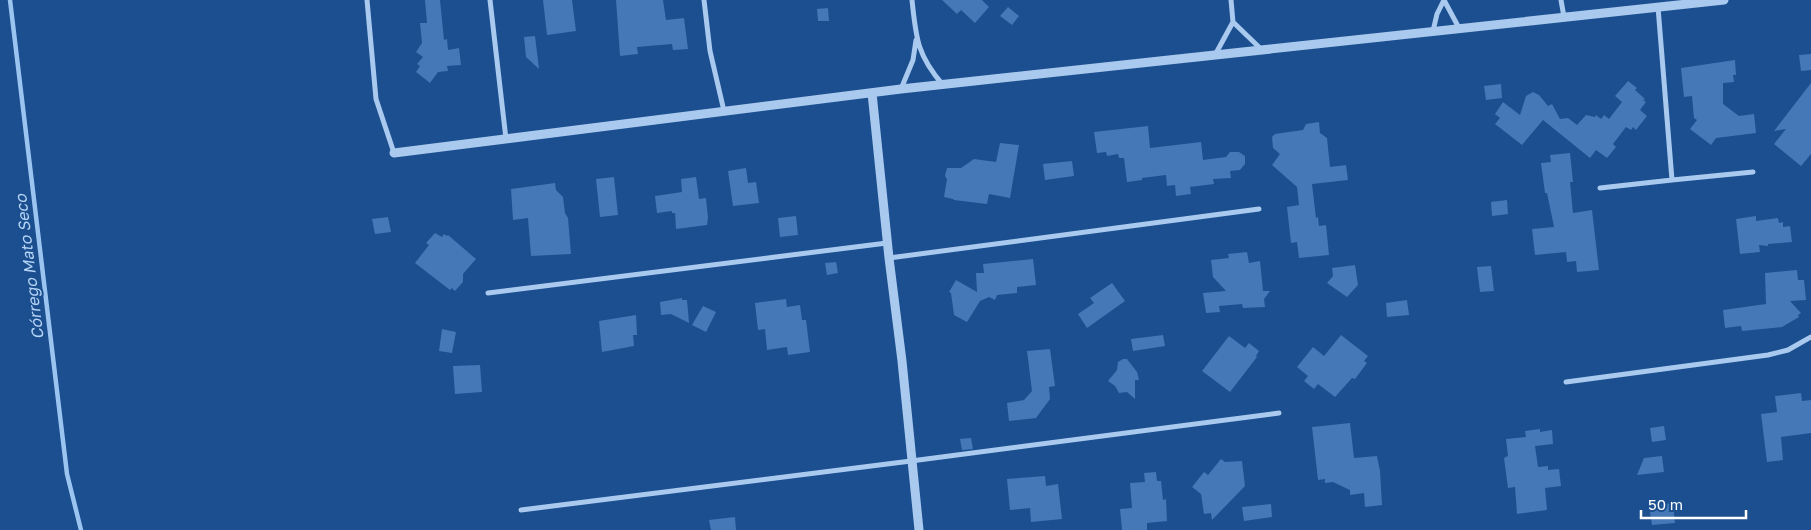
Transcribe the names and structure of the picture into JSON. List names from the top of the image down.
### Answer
{
  "water": ["Córrego Mato Seco"],
  "scale_bar": "50 m"
}
